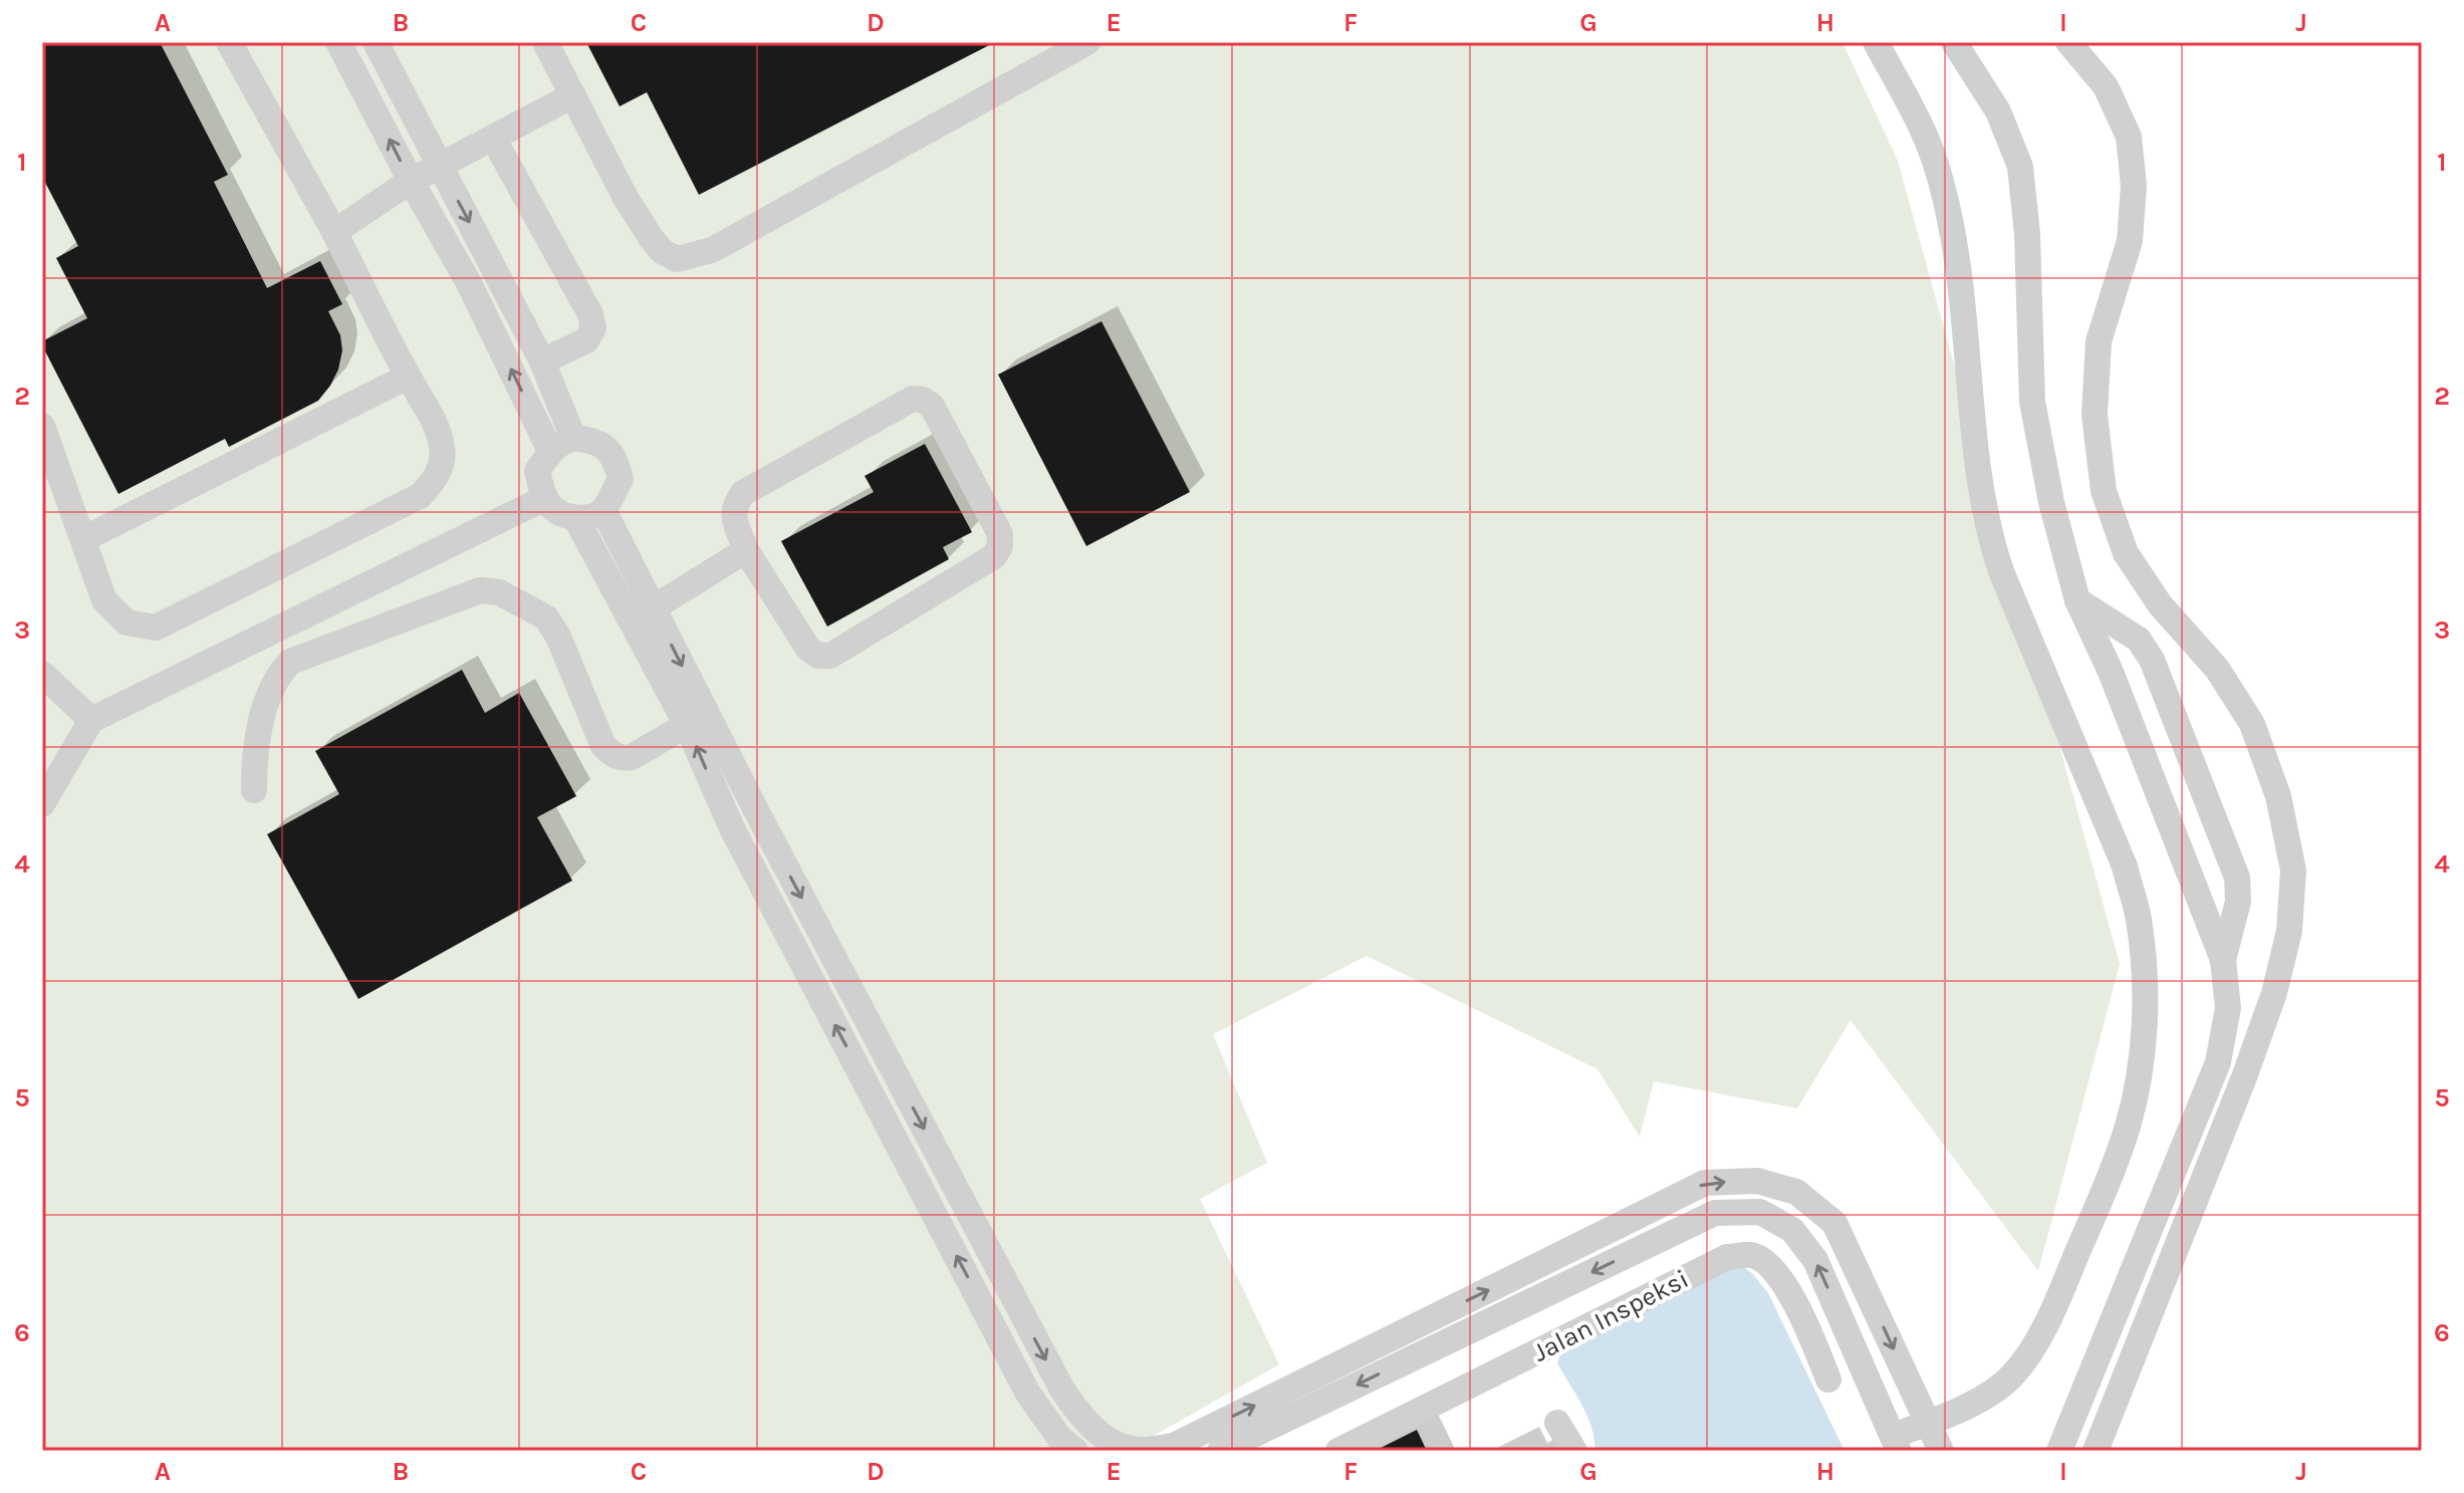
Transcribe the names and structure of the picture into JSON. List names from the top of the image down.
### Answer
{
  "streets": {
    "lane": ["Jalan Inspeksi"]
  },
  "grid": {
    "columns": [
      "A",
      "B",
      "C",
      "D",
      "E",
      "F",
      "G",
      "H",
      "I",
      "J"
    ],
    "rows": [
      "1",
      "2",
      "3",
      "4",
      "5",
      "6"
    ]
  }
}
